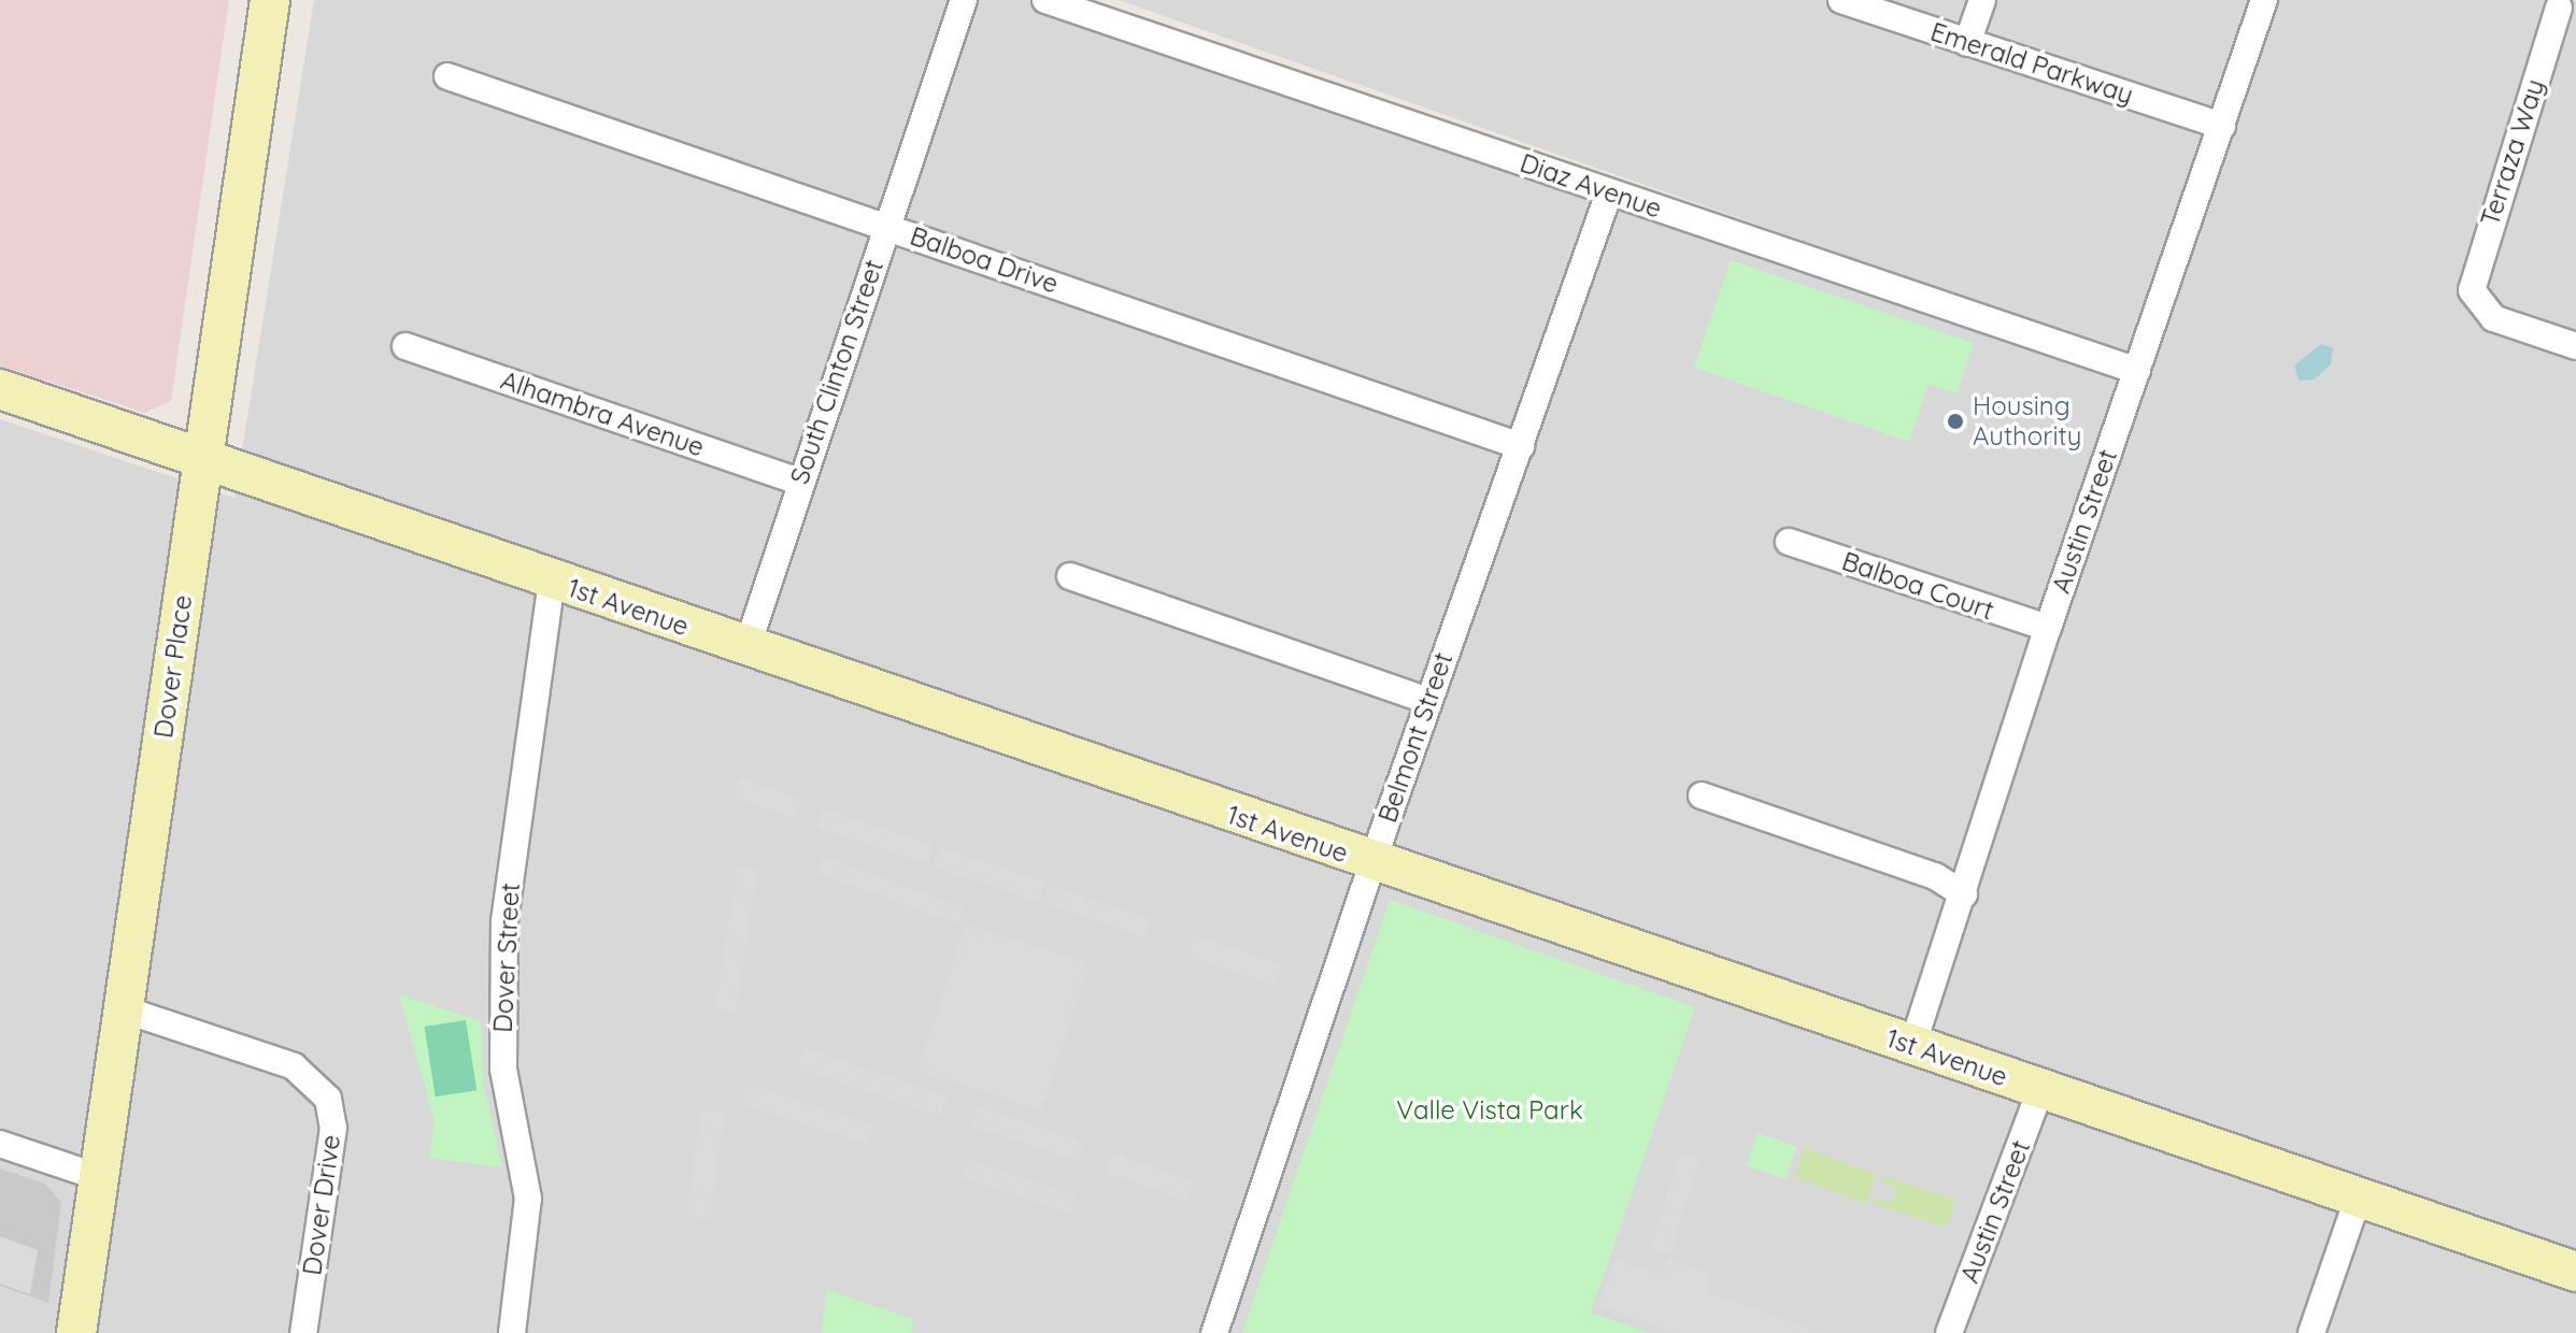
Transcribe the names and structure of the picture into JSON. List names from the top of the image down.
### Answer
{
  "streets": {
    "street": [
      "Emerald Parkway",
      "Terraza Way",
      "Diaz Avenue",
      "Balboa Drive",
      "South Clinton Street",
      "Alhambra Avenue",
      "Austin Street",
      "Balboa Court",
      "1st Avenue",
      "Dover Place",
      "Belmont Street",
      "Dover Street",
      "Dover Drive"
    ]
  },
  "crossings": [
    ["Emerald Parkway", "Austin Street"],
    ["Diaz Avenue", "Austin Street"],
    ["Diaz Avenue", "Belmont Street"],
    ["Balboa Drive", "South Clinton Street"],
    ["Balboa Drive", "Belmont Street"],
    ["South Clinton Street", "Alhambra Avenue"],
    ["South Clinton Street", "1st Avenue"],
    ["Austin Street", "Balboa Court"],
    ["Austin Street", "1st Avenue"],
    ["1st Avenue", "Dover Place"],
    ["1st Avenue", "Belmont Street"],
    ["1st Avenue", "Dover Street"],
    ["Dover Place", "Dover Drive"]
  ],
  "parks": ["Valle Vista Park"],
  "places": ["Housing Authority"]
}
